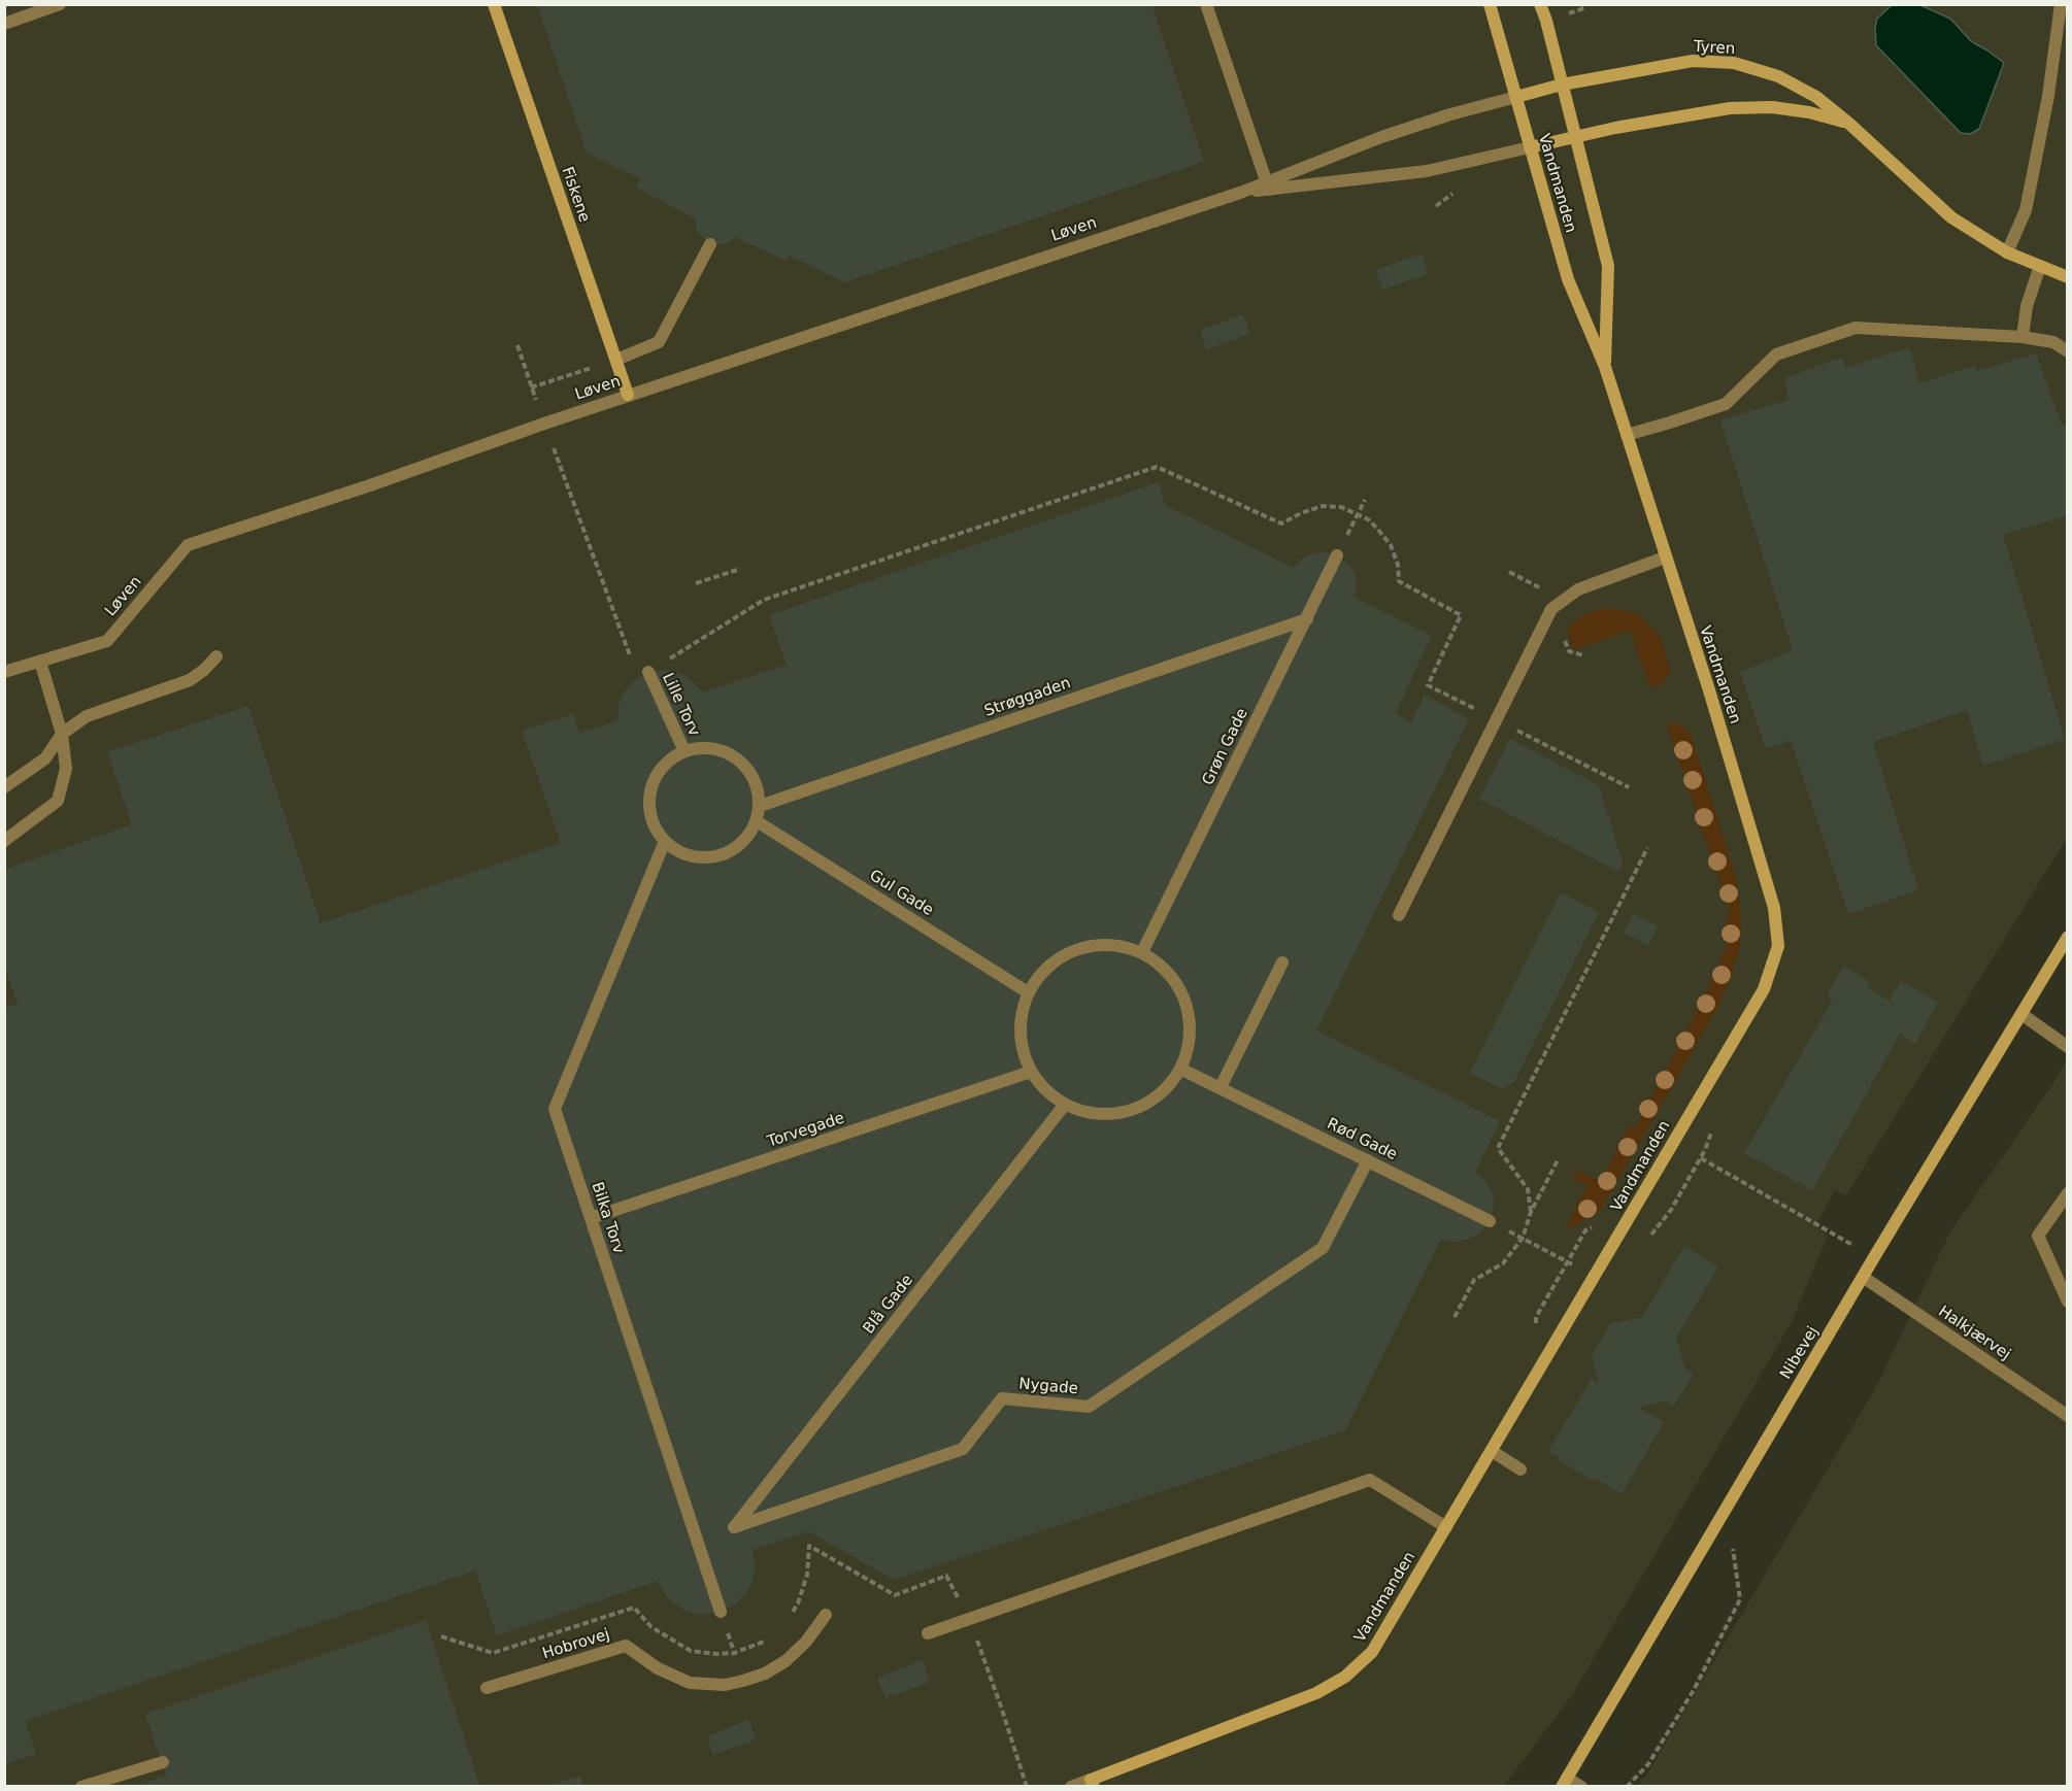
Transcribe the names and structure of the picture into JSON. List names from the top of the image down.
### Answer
{
  "streets": {
    "street": [
      "Tyren",
      "Vandmanden",
      "Fiskene",
      "Løven",
      "Strøggaden",
      "Lille Torv",
      "Grøn Gade",
      "Gul Gade",
      "Torvegade",
      "Rød Gade",
      "Bilka Torv",
      "Blå Gade",
      "Halkjærvej",
      "Nibevej",
      "Nygade",
      "Hobrovej"
    ]
  },
  "crossings": [
    ["Tyren", "Vandmanden"],
    ["Tyren", "Løven"],
    ["Vandmanden", "Løven"],
    ["Fiskene", "Løven"],
    ["Strøggaden", "Lille Torv"],
    ["Strøggaden", "Grøn Gade"],
    ["Strøggaden", "Gul Gade"],
    ["Strøggaden", "Bilka Torv"],
    ["Lille Torv", "Gul Gade"],
    ["Lille Torv", "Bilka Torv"],
    ["Grøn Gade", "Gul Gade"],
    ["Grøn Gade", "Torvegade"],
    ["Grøn Gade", "Rød Gade"],
    ["Grøn Gade", "Blå Gade"],
    ["Gul Gade", "Torvegade"],
    ["Gul Gade", "Rød Gade"],
    ["Gul Gade", "Bilka Torv"],
    ["Gul Gade", "Blå Gade"],
    ["Torvegade", "Rød Gade"],
    ["Torvegade", "Bilka Torv"],
    ["Torvegade", "Blå Gade"],
    ["Rød Gade", "Blå Gade"],
    ["Rød Gade", "Nygade"],
    ["Blå Gade", "Nygade"],
    ["Halkjærvej", "Nibevej"]
  ]
}
